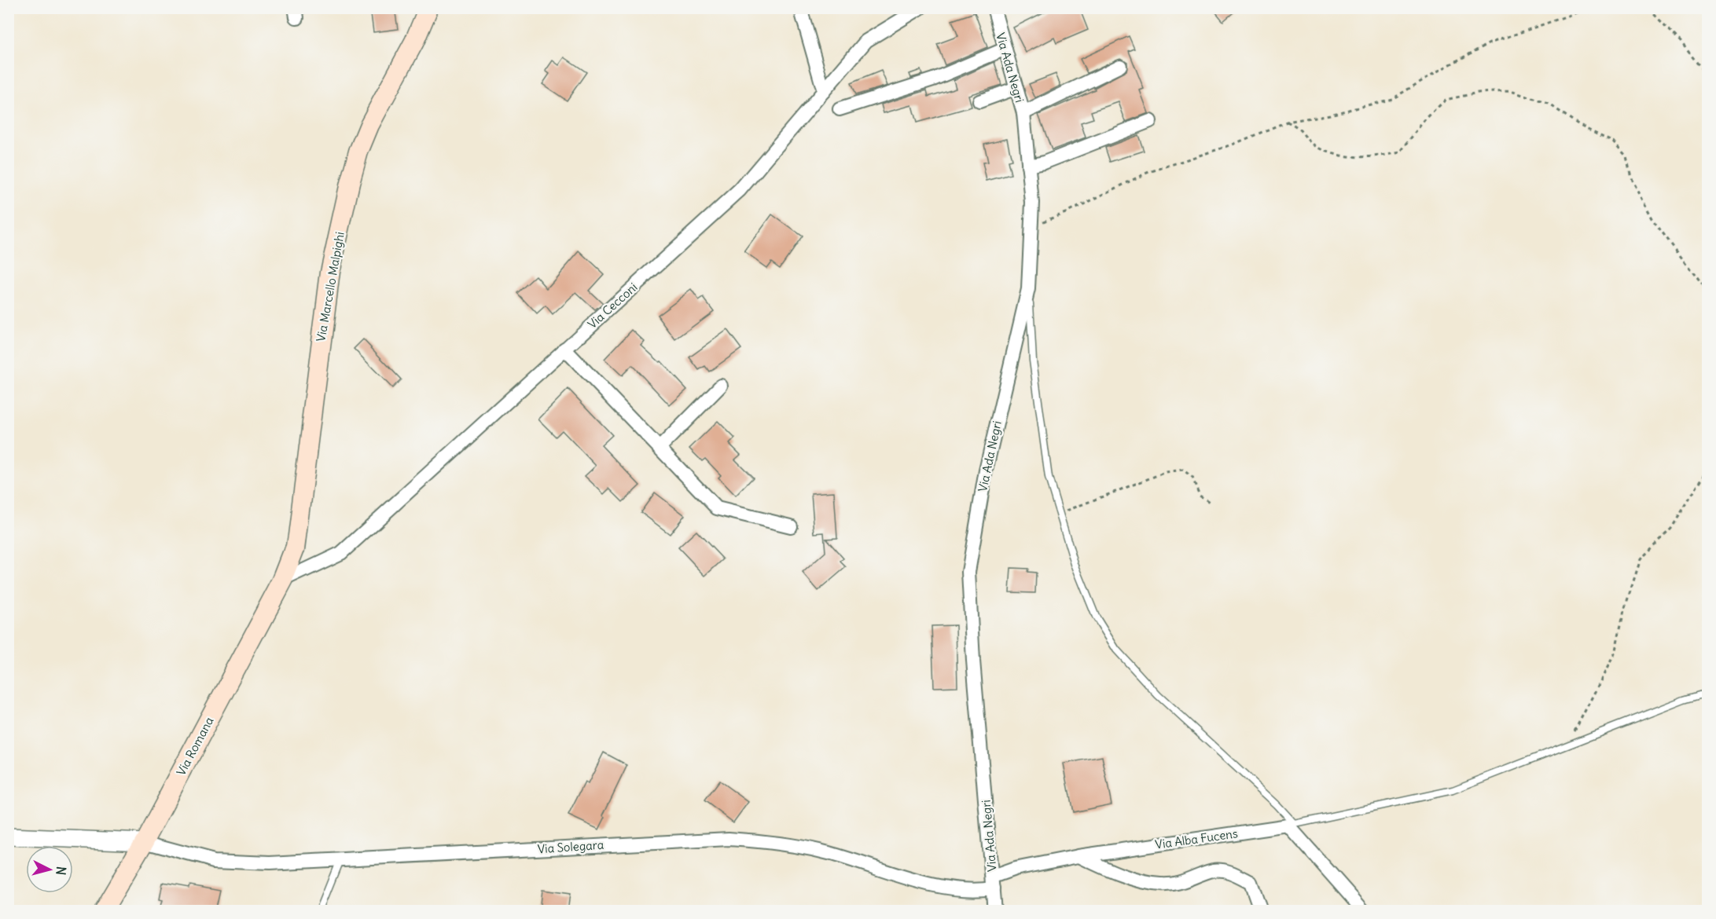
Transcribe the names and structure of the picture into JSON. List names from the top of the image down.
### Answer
{
  "streets": {
    "main road": ["Via Marcello Malpighi", "Via Romana"],
    "street": [
      "Via Ada Negri",
      "Via Cecconi",
      "Via Alba Fucens",
      "Via Solegara"
    ]
  },
  "crossings": [
    ["Via Ada Negri", "Via Alba Fucens"],
    ["Via Ada Negri", "Via Solegara"],
    ["Via Marcello Malpighi", "Via Cecconi"],
    ["Via Marcello Malpighi", "Via Romana"],
    ["Via Cecconi", "Via Romana"],
    ["Via Romana", "Via Solegara"],
    ["Via Alba Fucens", "Via Solegara"]
  ],
  "north": "right"
}
